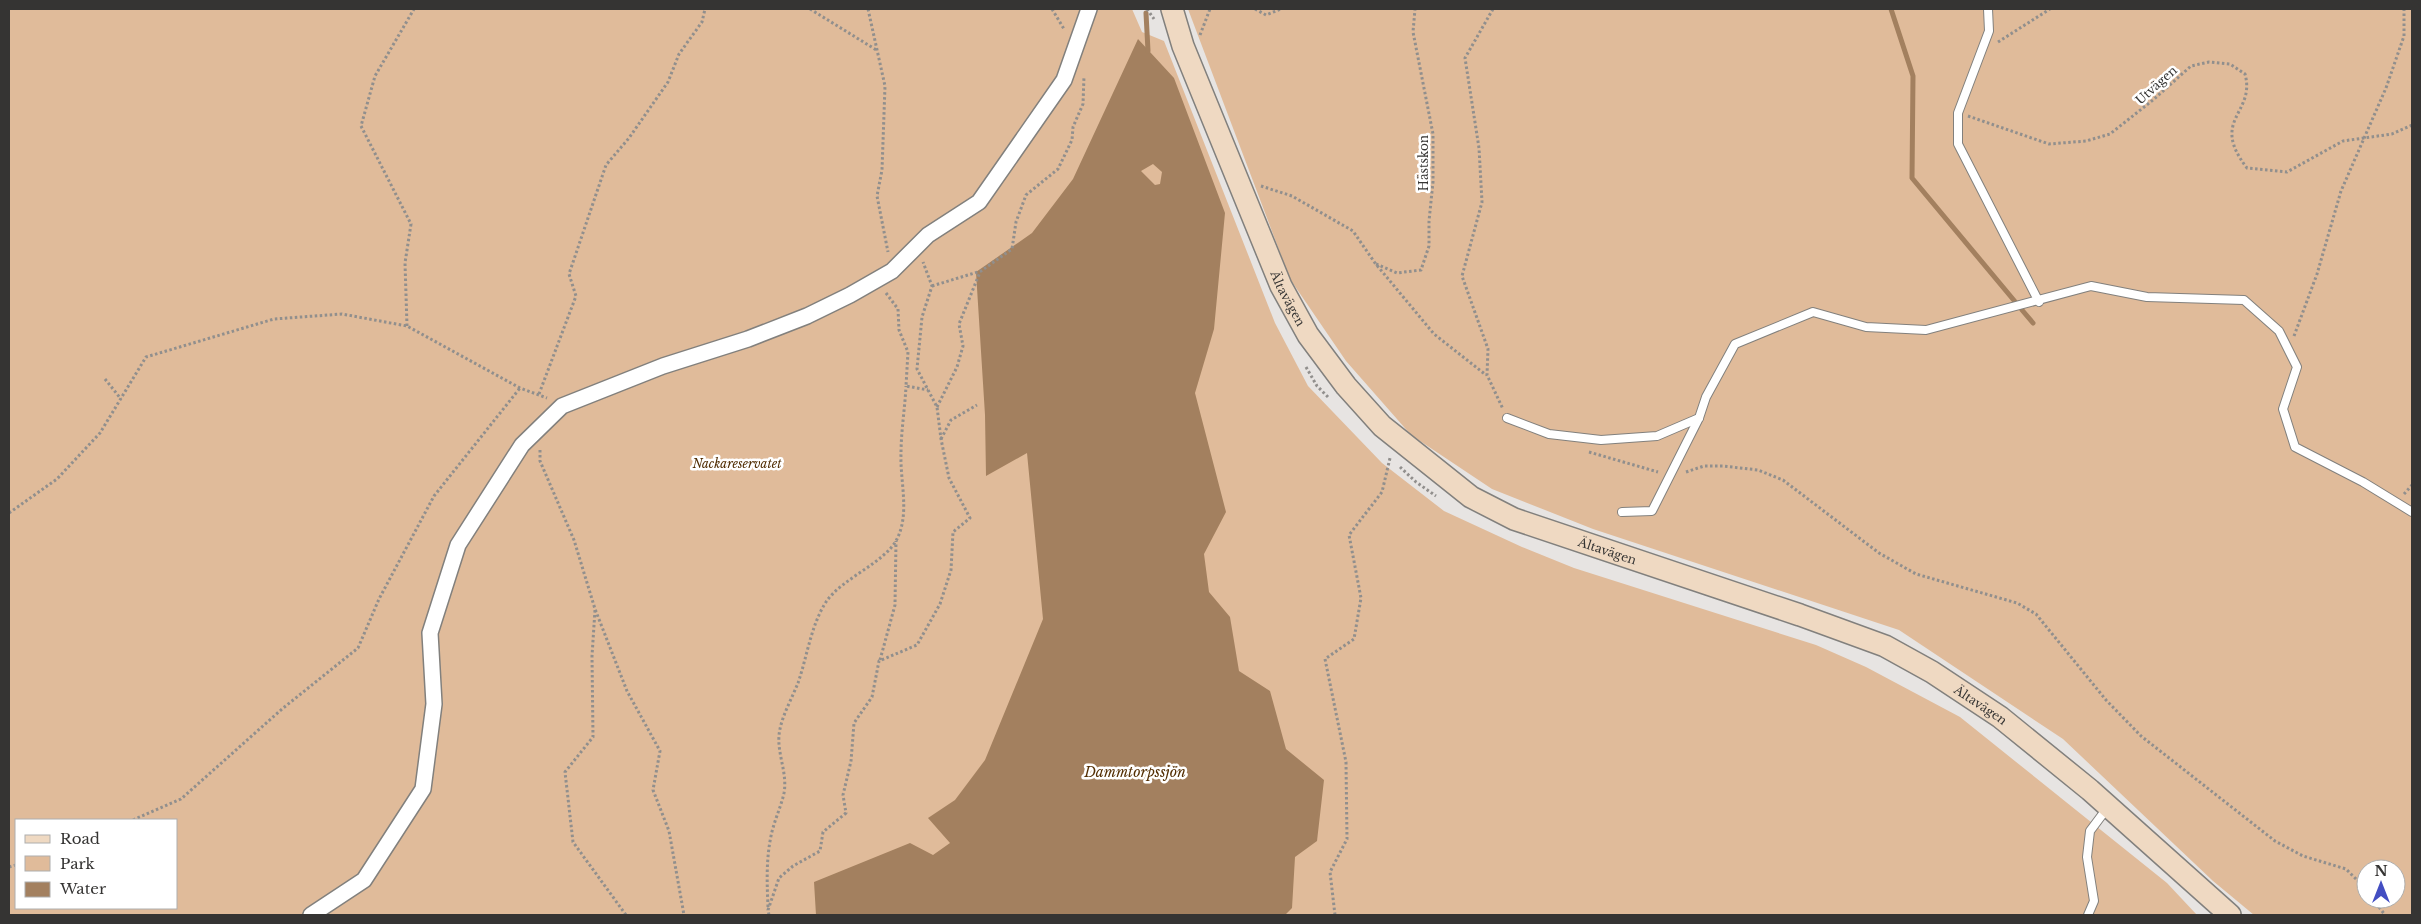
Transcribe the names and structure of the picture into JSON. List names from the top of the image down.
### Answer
{
  "streets": {
    "main road": ["Ältavägen"],
    "path": ["Utvägen", "Hästskon"]
  },
  "water": ["Dammtorpssjön"],
  "parks": ["Nackareservatet"],
  "legend": ["Road", "Park", "Water"],
  "north": "top"
}
